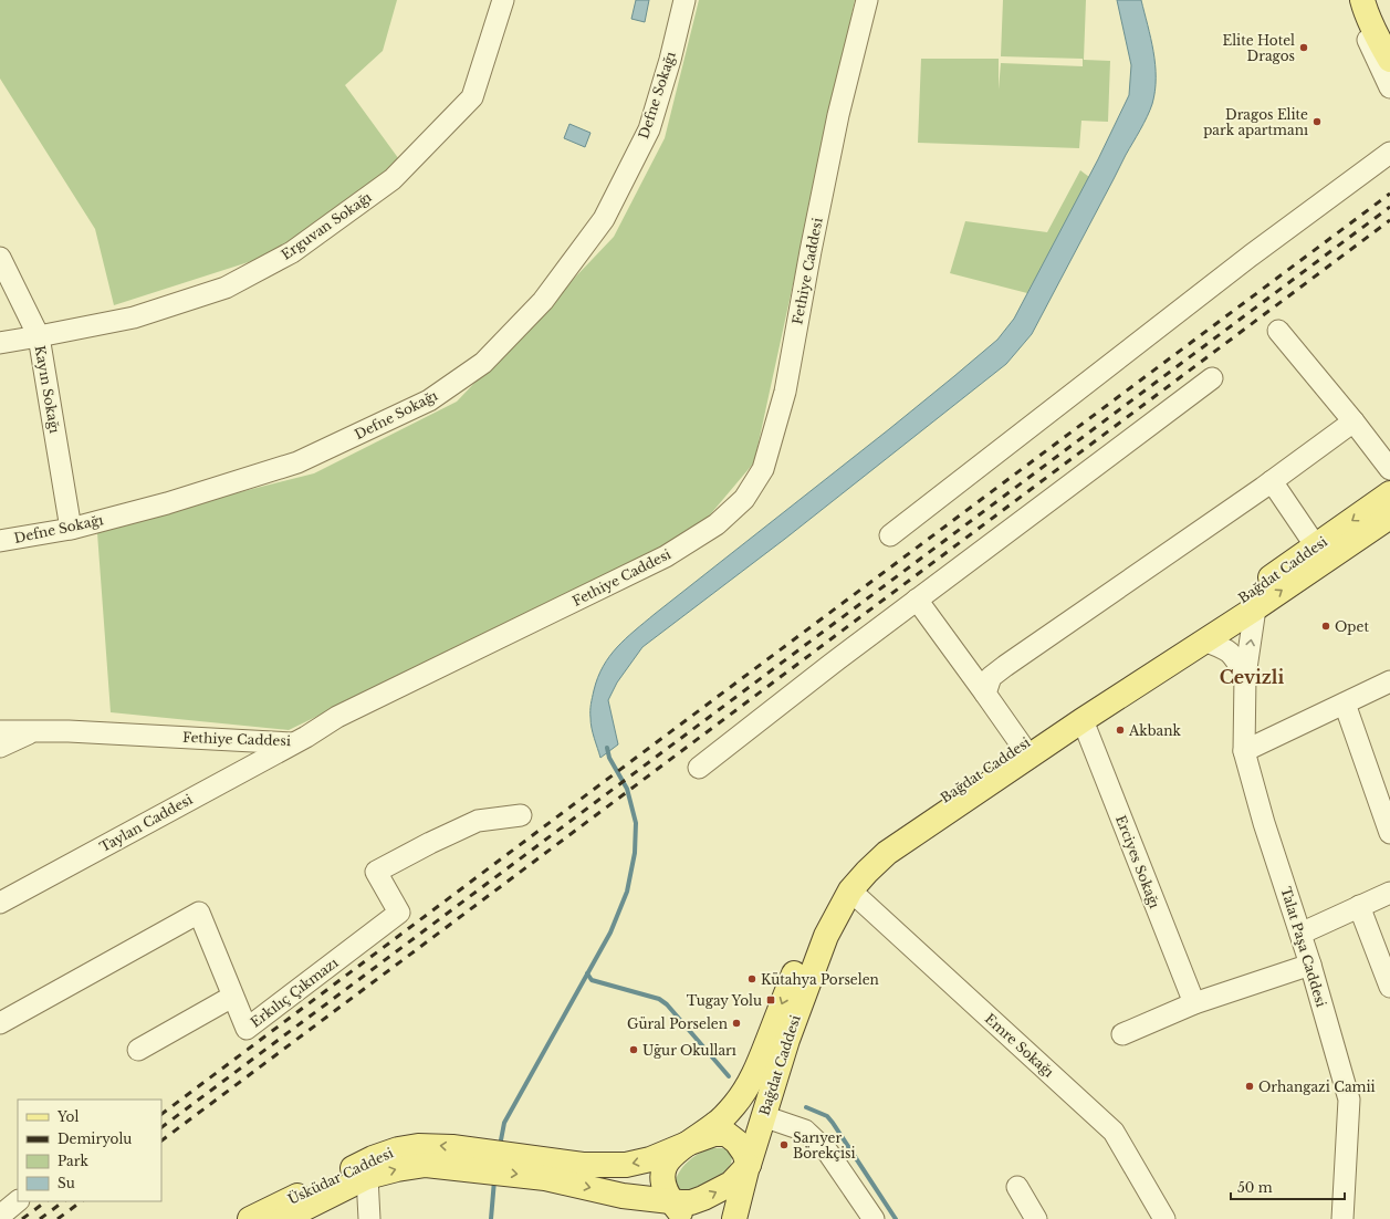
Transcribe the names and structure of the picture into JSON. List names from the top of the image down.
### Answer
{
  "streets": {
    "main road": ["Bağdat Caddesi", "Üsküdar Caddesi"],
    "street": [
      "Defne Sokağı",
      "Erguvan Sokağı",
      "Fethiye Caddesi",
      "Kayın Sokağı",
      "Taylan Caddesi",
      "Erciyes Sokağı",
      "Talat Paşa Caddesi",
      "Erkılıç Çıkmazı",
      "Emre Sokağı"
    ]
  },
  "crossings": [
    ["Defne Sokağı", "Kayın Sokağı"],
    ["Erguvan Sokağı", "Kayın Sokağı"],
    ["Fethiye Caddesi", "Taylan Caddesi"],
    ["Bağdat Caddesi", "Erciyes Sokağı"],
    ["Bağdat Caddesi", "Talat Paşa Caddesi"],
    ["Bağdat Caddesi", "Emre Sokağı"],
    ["Bağdat Caddesi", "Üsküdar Caddesi"]
  ],
  "districts": ["Cevizli"],
  "places": {
    "other": [
      "Elite Hotel Dragos",
      "Dragos Elite park apartmanı",
      "Opet",
      "Akbank",
      "Kütahya Porselen",
      "Güral Porselen",
      "Uğur Okulları",
      "Orhangazi Camii",
      "Sarıyer Börekçisi"
    ],
    "transit": ["Tugay Yolu"]
  },
  "legend": [
    "Yol",
    "Demiryolu",
    "Park",
    "Su"
  ],
  "scale_bar": "50 m"
}
